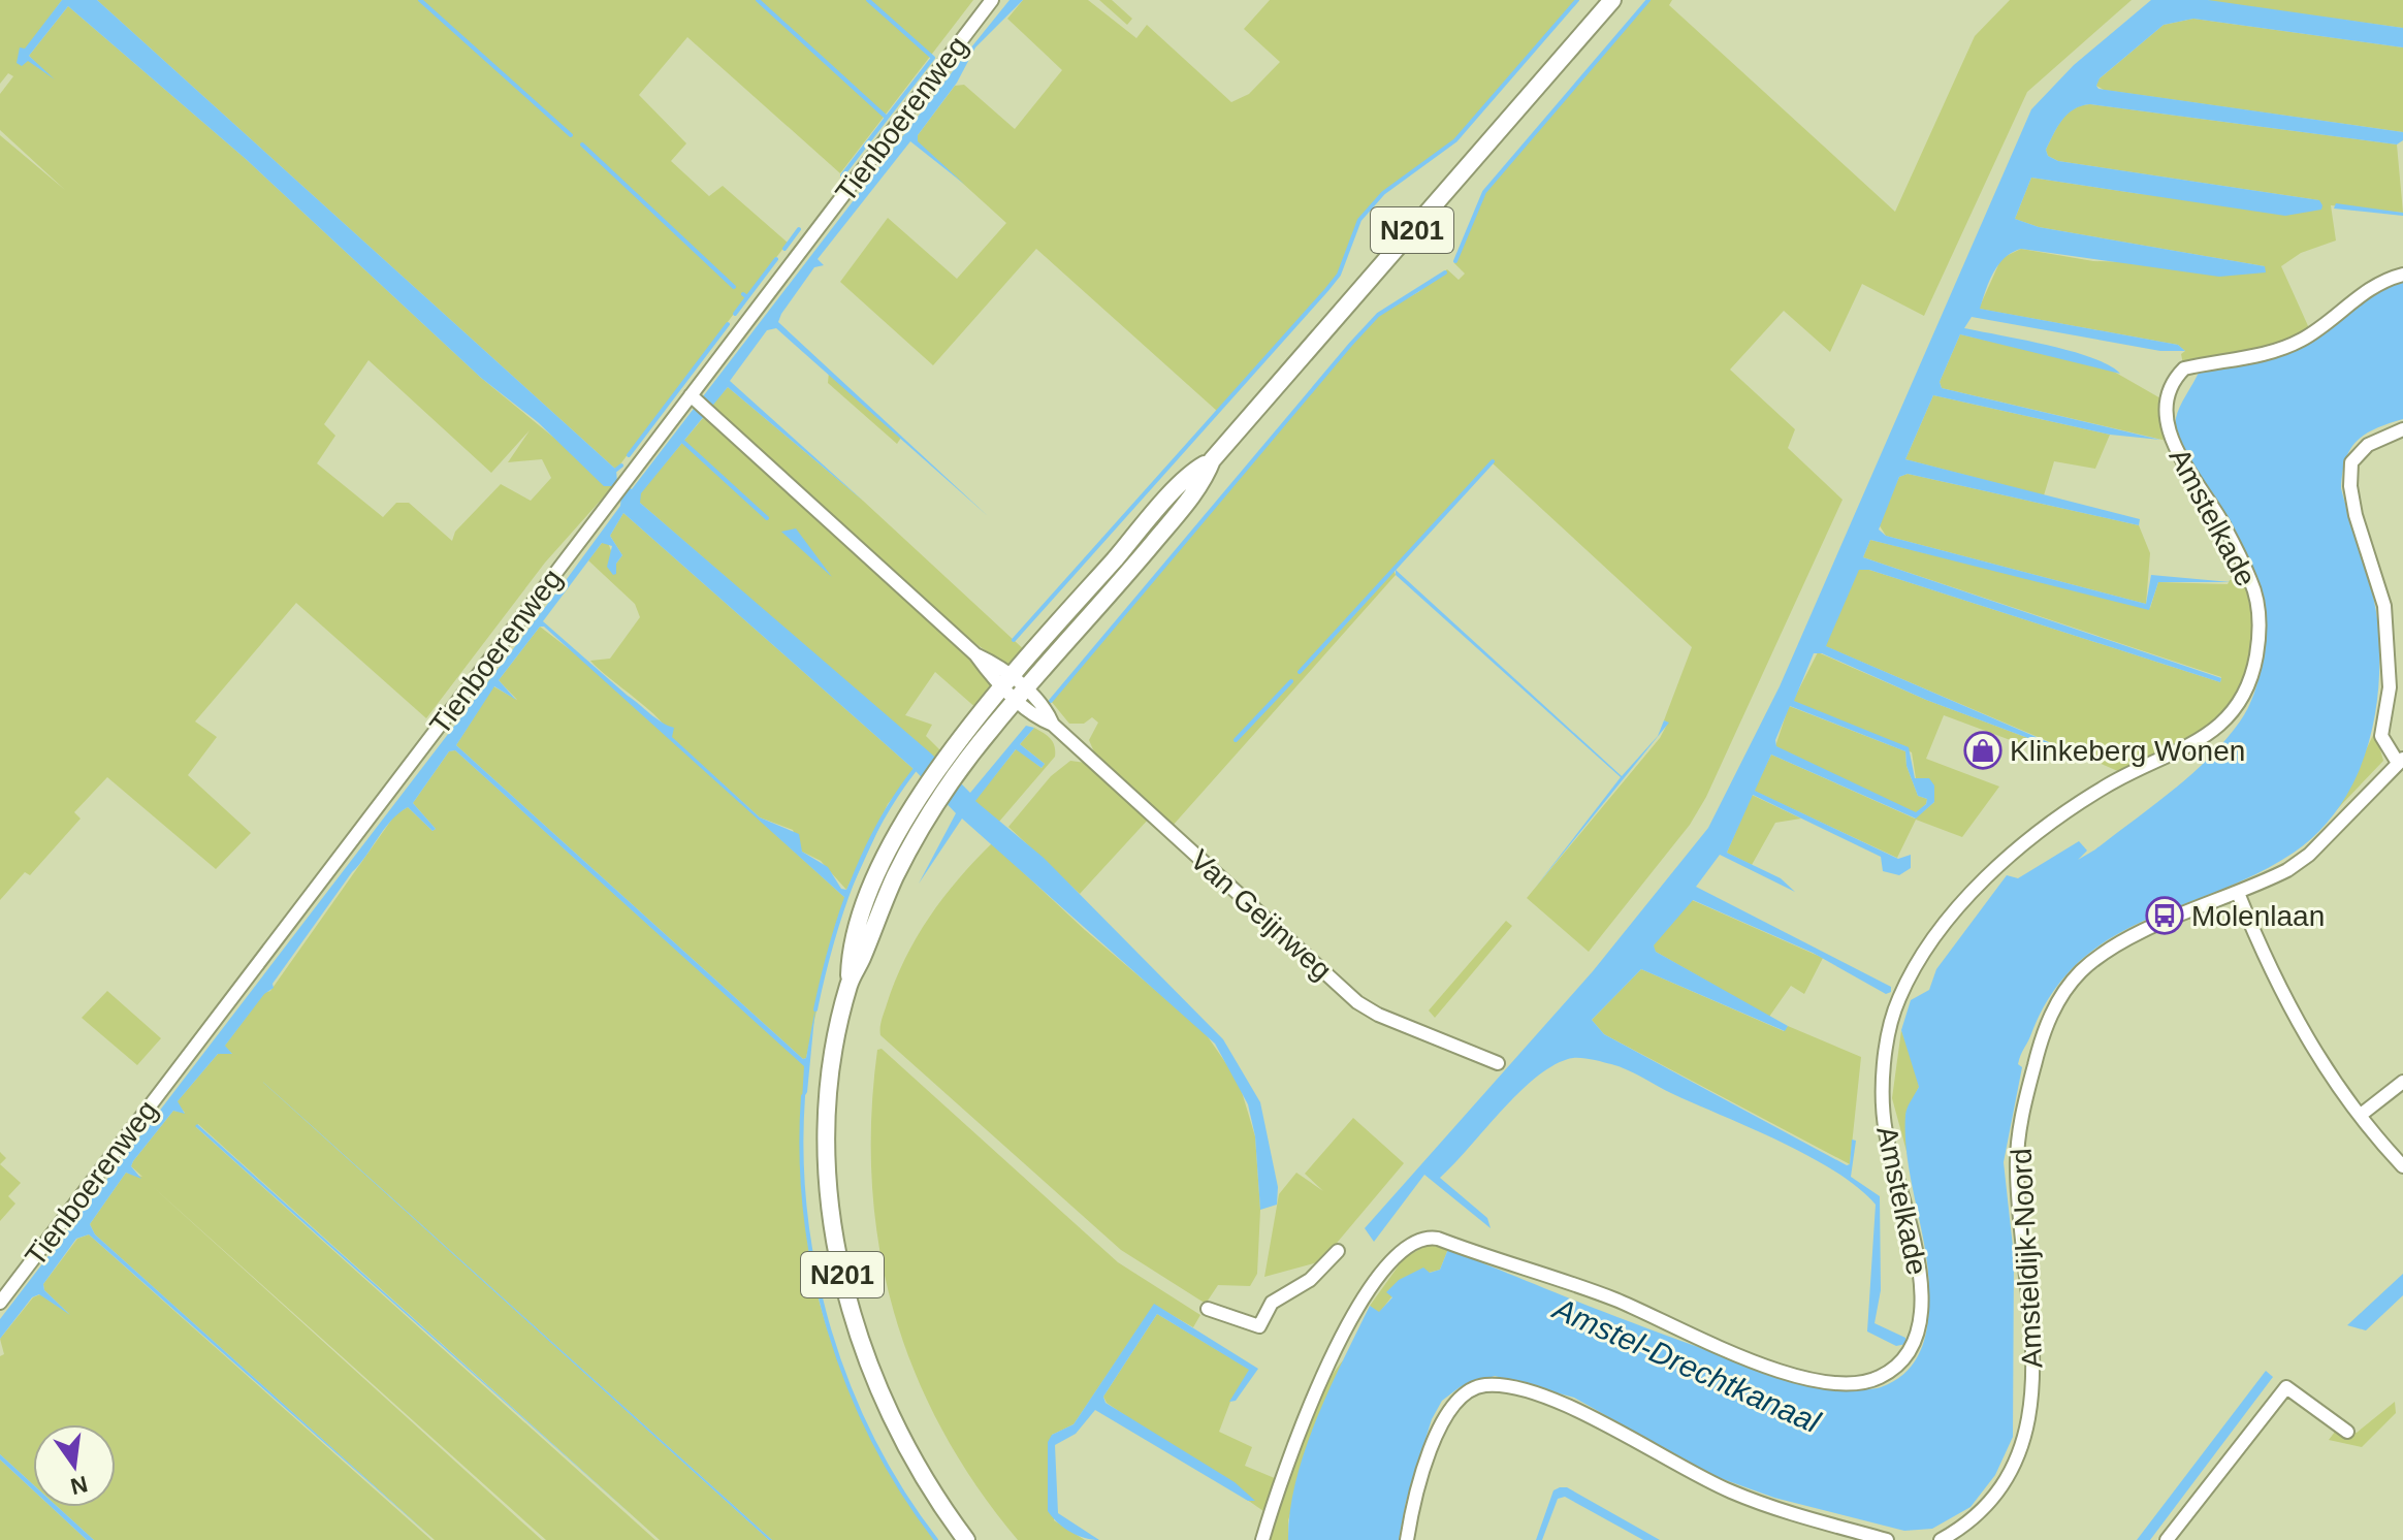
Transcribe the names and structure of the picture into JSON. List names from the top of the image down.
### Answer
{
  "streets": {
    "main road": ["N201"],
    "street": [
      "Tienboerenweg",
      "Amstelkade",
      "Van Geijnweg",
      "Amsteldijk-Noord"
    ]
  },
  "crossings": [
    ["Tienboerenweg", "Van Geijnweg"],
    ["N201", "Van Geijnweg"]
  ],
  "water": ["Amstel-Drechtkanaal"],
  "places": {
    "shop": ["Klinkeberg Wonen"],
    "bus stop": ["Molenlaan"]
  },
  "north": "bottom"
}
